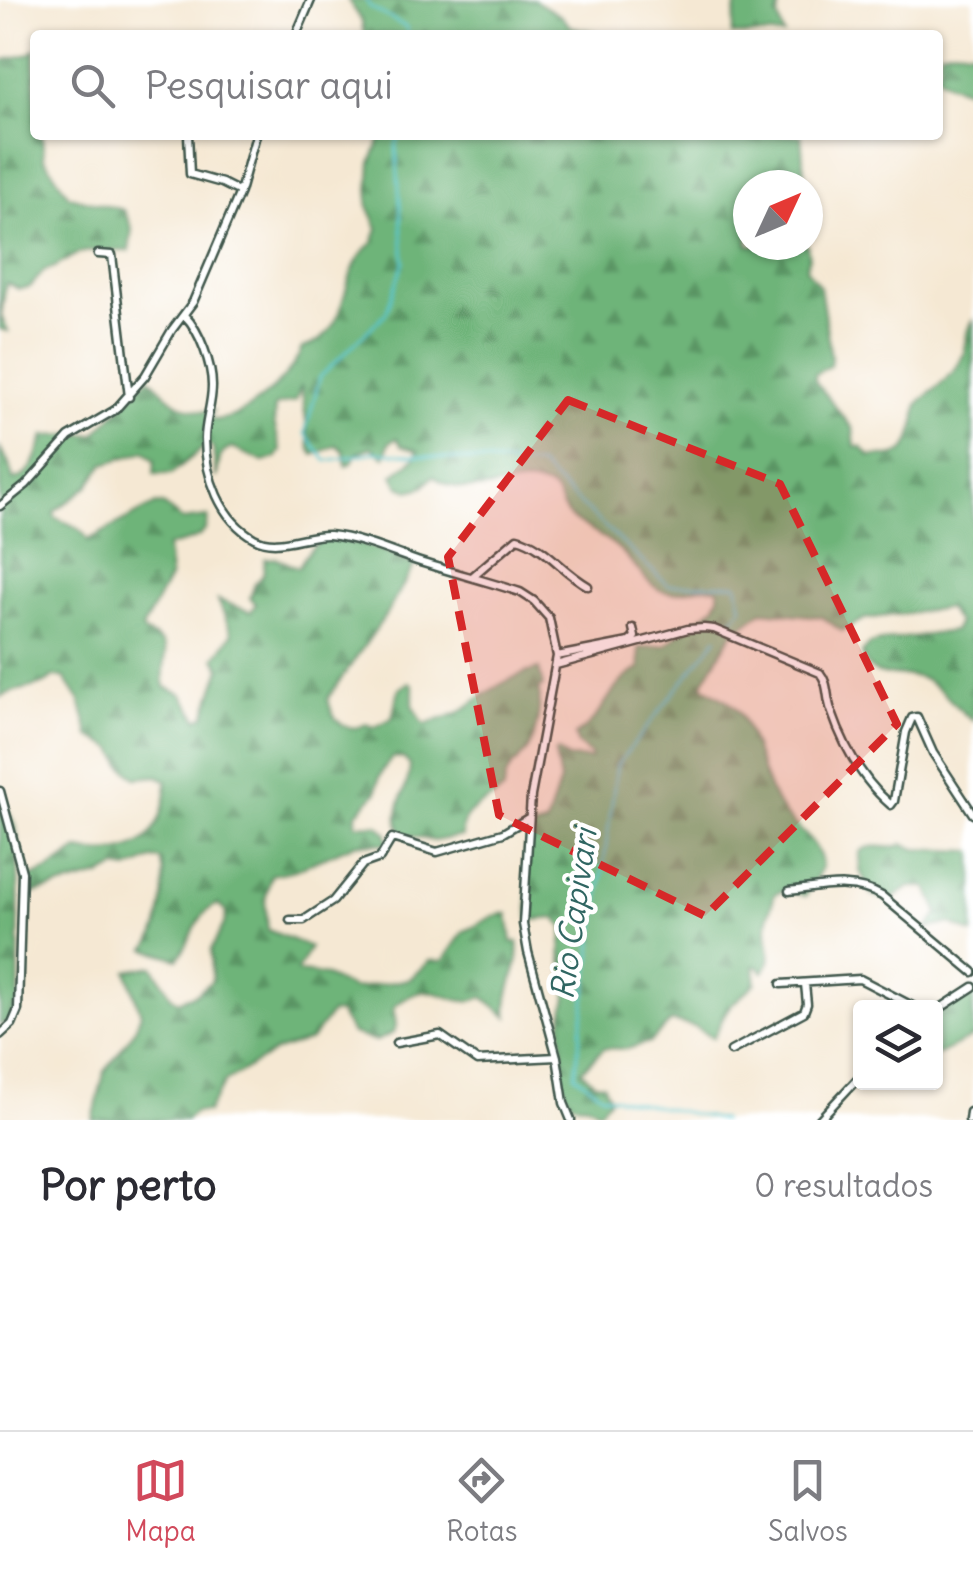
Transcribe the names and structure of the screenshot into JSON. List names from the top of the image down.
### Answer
{
  "water": ["Rio Capivari"],
  "north": "top right",
  "page": {
    "search": "Pesquisar aqui",
    "heading": ["Por perto", "0 resultados"],
    "nav": ["Mapa", "Rotas", "Salvos"]
  }
}
